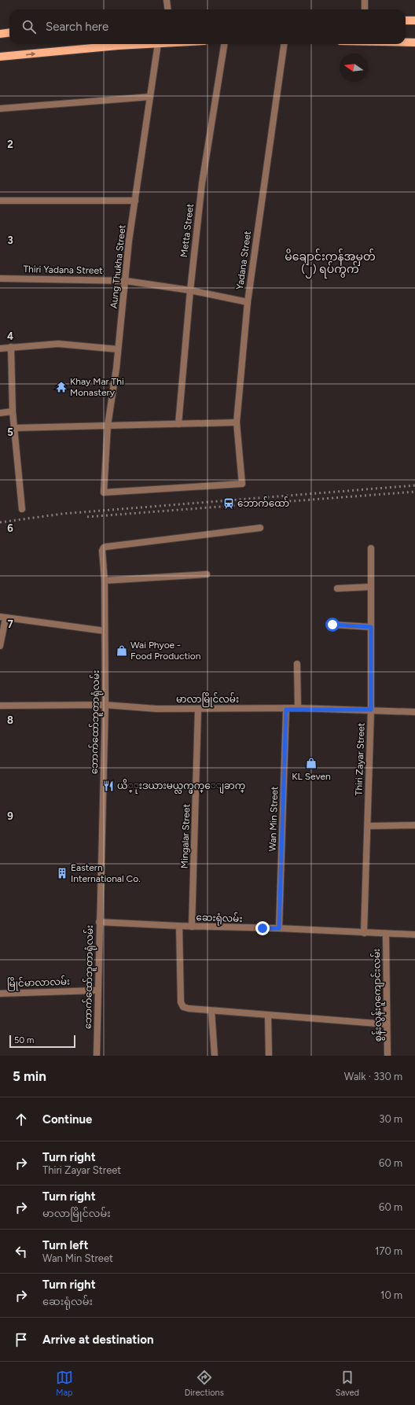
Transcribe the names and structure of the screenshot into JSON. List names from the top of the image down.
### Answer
{
  "streets": {
    "street": [
      "Metta Street",
      "Yadana Street",
      "Aung Thukha Street",
      "Thiri Yadana Street",
      "မာလာမြိုင်လမ်း",
      "ဘောက်ထော်ဘူတာရုံလမ်း",
      "Thiri Zayar Street",
      "Wan Min Street",
      "Mingalar Street",
      "ဆေးရုံလမ်း",
      "မြိုင်မာလာလမ်း",
      "စွန်းလွန်းဂူကျောင်းလမ်း"
    ]
  },
  "crossings": [
    ["Metta Street", "Thiri Yadana Street"],
    ["Yadana Street", "Aung Thukha Street"],
    ["Yadana Street", "Thiri Yadana Street"],
    ["Aung Thukha Street", "Thiri Yadana Street"],
    ["မာလာမြိုင်လမ်း", "ဘောက်ထော်ဘူတာရုံလမ်း"],
    ["မာလာမြိုင်လမ်း", "Thiri Zayar Street"],
    ["မာလာမြိုင်လမ်း", "Wan Min Street"],
    ["မာလာမြိုင်လမ်း", "Mingalar Street"],
    ["ဘောက်ထော်ဘူတာရုံလမ်း", "ဆေးရုံလမ်း"],
    ["ဘောက်ထော်ဘူတာရုံလမ်း", "မြိုင်မာလာလမ်း"],
    ["Thiri Zayar Street", "ဆေးရုံလမ်း"],
    ["Wan Min Street", "ဆေးရုံလမ်း"],
    ["Mingalar Street", "ဆေးရုံလမ်း"],
    ["ဆေးရုံလမ်း", "စွန်းလွန်းဂူကျောင်းလမ်း"]
  ],
  "districts": ["မိချောင်းကန်အမှတ် (၂) ရပ်ကွက်"],
  "places": {
    "temple": ["Khay Mar Thi Monastery"],
    "station": ["ဘောက်ထော်"],
    "shop": ["Wai Phyoe - Food Production", "KL Seven"],
    "restaurant": ["ယိ္ုးဒယားမယ္လက္ဖက္ေျခာက္"],
    "building": ["Eastern International Co."]
  },
  "scale_bar": "50 m",
  "north": "left",
  "page": {
    "search": "Search here",
    "scale": "50 m",
    "heading": ["5 min", "Walk · 330 m"],
    "list": [
      ["Continue", "30 m"],
      ["Turn right", "Thiri Zayar Street", "60 m"],
      ["Turn right", "မာလာမြိုင်လမ်း", "60 m"],
      ["Turn left", "Wan Min Street", "170 m"],
      ["Turn right", "ဆေးရုံလမ်း", "10 m"],
      "Arrive at destination"
    ],
    "nav": ["Map", "Directions", "Saved"]
  },
  "grid": {
    "rows": [
      "2",
      "3",
      "4",
      "5",
      "6",
      "7",
      "8",
      "9"
    ]
  }
}
